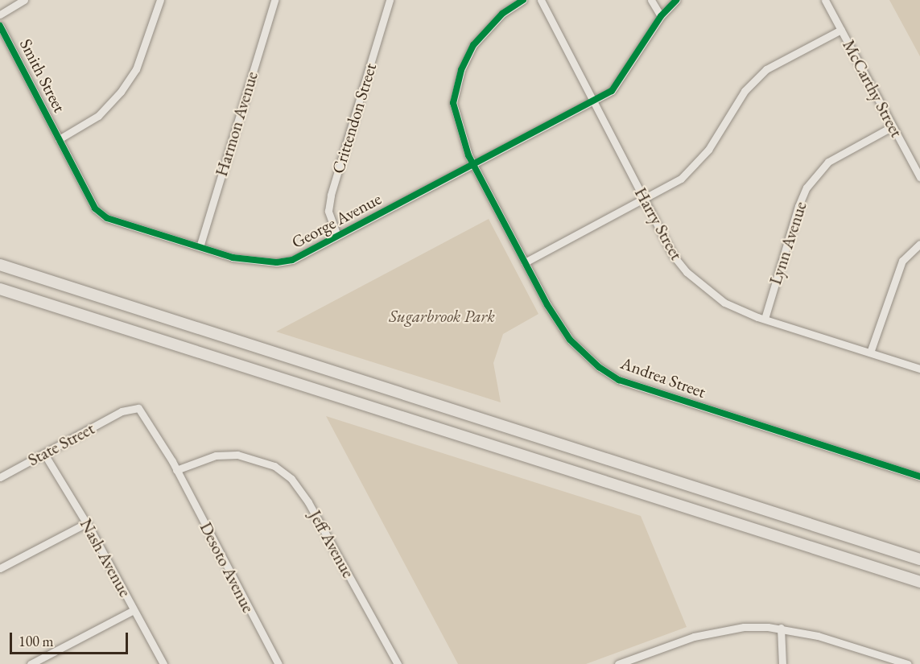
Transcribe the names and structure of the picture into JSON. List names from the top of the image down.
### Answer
{
  "streets": {
    "street": [
      "Smith Street",
      "McCarthy Street",
      "Crittendon Street",
      "Harmon Avenue",
      "George Avenue",
      "Harry Street",
      "Lynn Avenue",
      "Andrea Street",
      "State Street",
      "Jeff Avenue",
      "Nash Avenue",
      "Desoto Avenue"
    ]
  },
  "crossings": [
    ["Smith Street", "George Avenue"],
    ["McCarthy Street", "Lynn Avenue"],
    ["Crittendon Street", "George Avenue"],
    ["Harmon Avenue", "George Avenue"],
    ["George Avenue", "Harry Street"],
    ["George Avenue", "Andrea Street"],
    ["Harry Street", "Lynn Avenue"],
    ["State Street", "Nash Avenue"],
    ["State Street", "Desoto Avenue"],
    ["Jeff Avenue", "Desoto Avenue"]
  ],
  "parks": ["Sugarbrook Park"],
  "scale_bar": "100 m"
}
